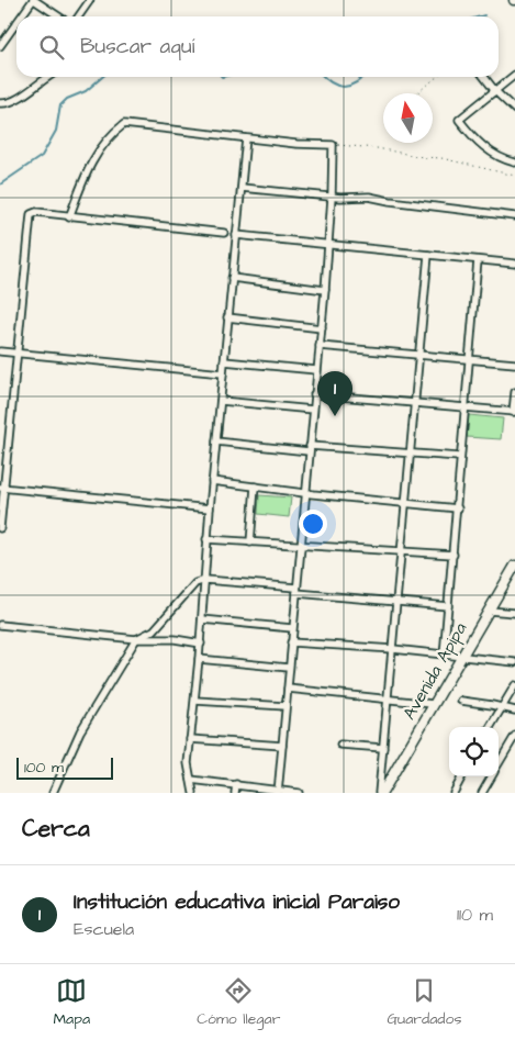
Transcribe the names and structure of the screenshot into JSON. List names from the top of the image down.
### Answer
{
  "streets": {
    "street": ["Avenida Apipa"]
  },
  "scale_bar": "100 m",
  "north": "top",
  "page": {
    "search": "Buscar aquí",
    "pins": "1",
    "scale": "100 m",
    "heading": "Cerca",
    "list": [
      {
        "mark": "1",
        "name": "Institución educativa inicial Paraiso",
        "note": "Escuela",
        "value": "110 m"
      }
    ],
    "nav": ["Mapa", "Cómo llegar", "Guardados"]
  }
}
